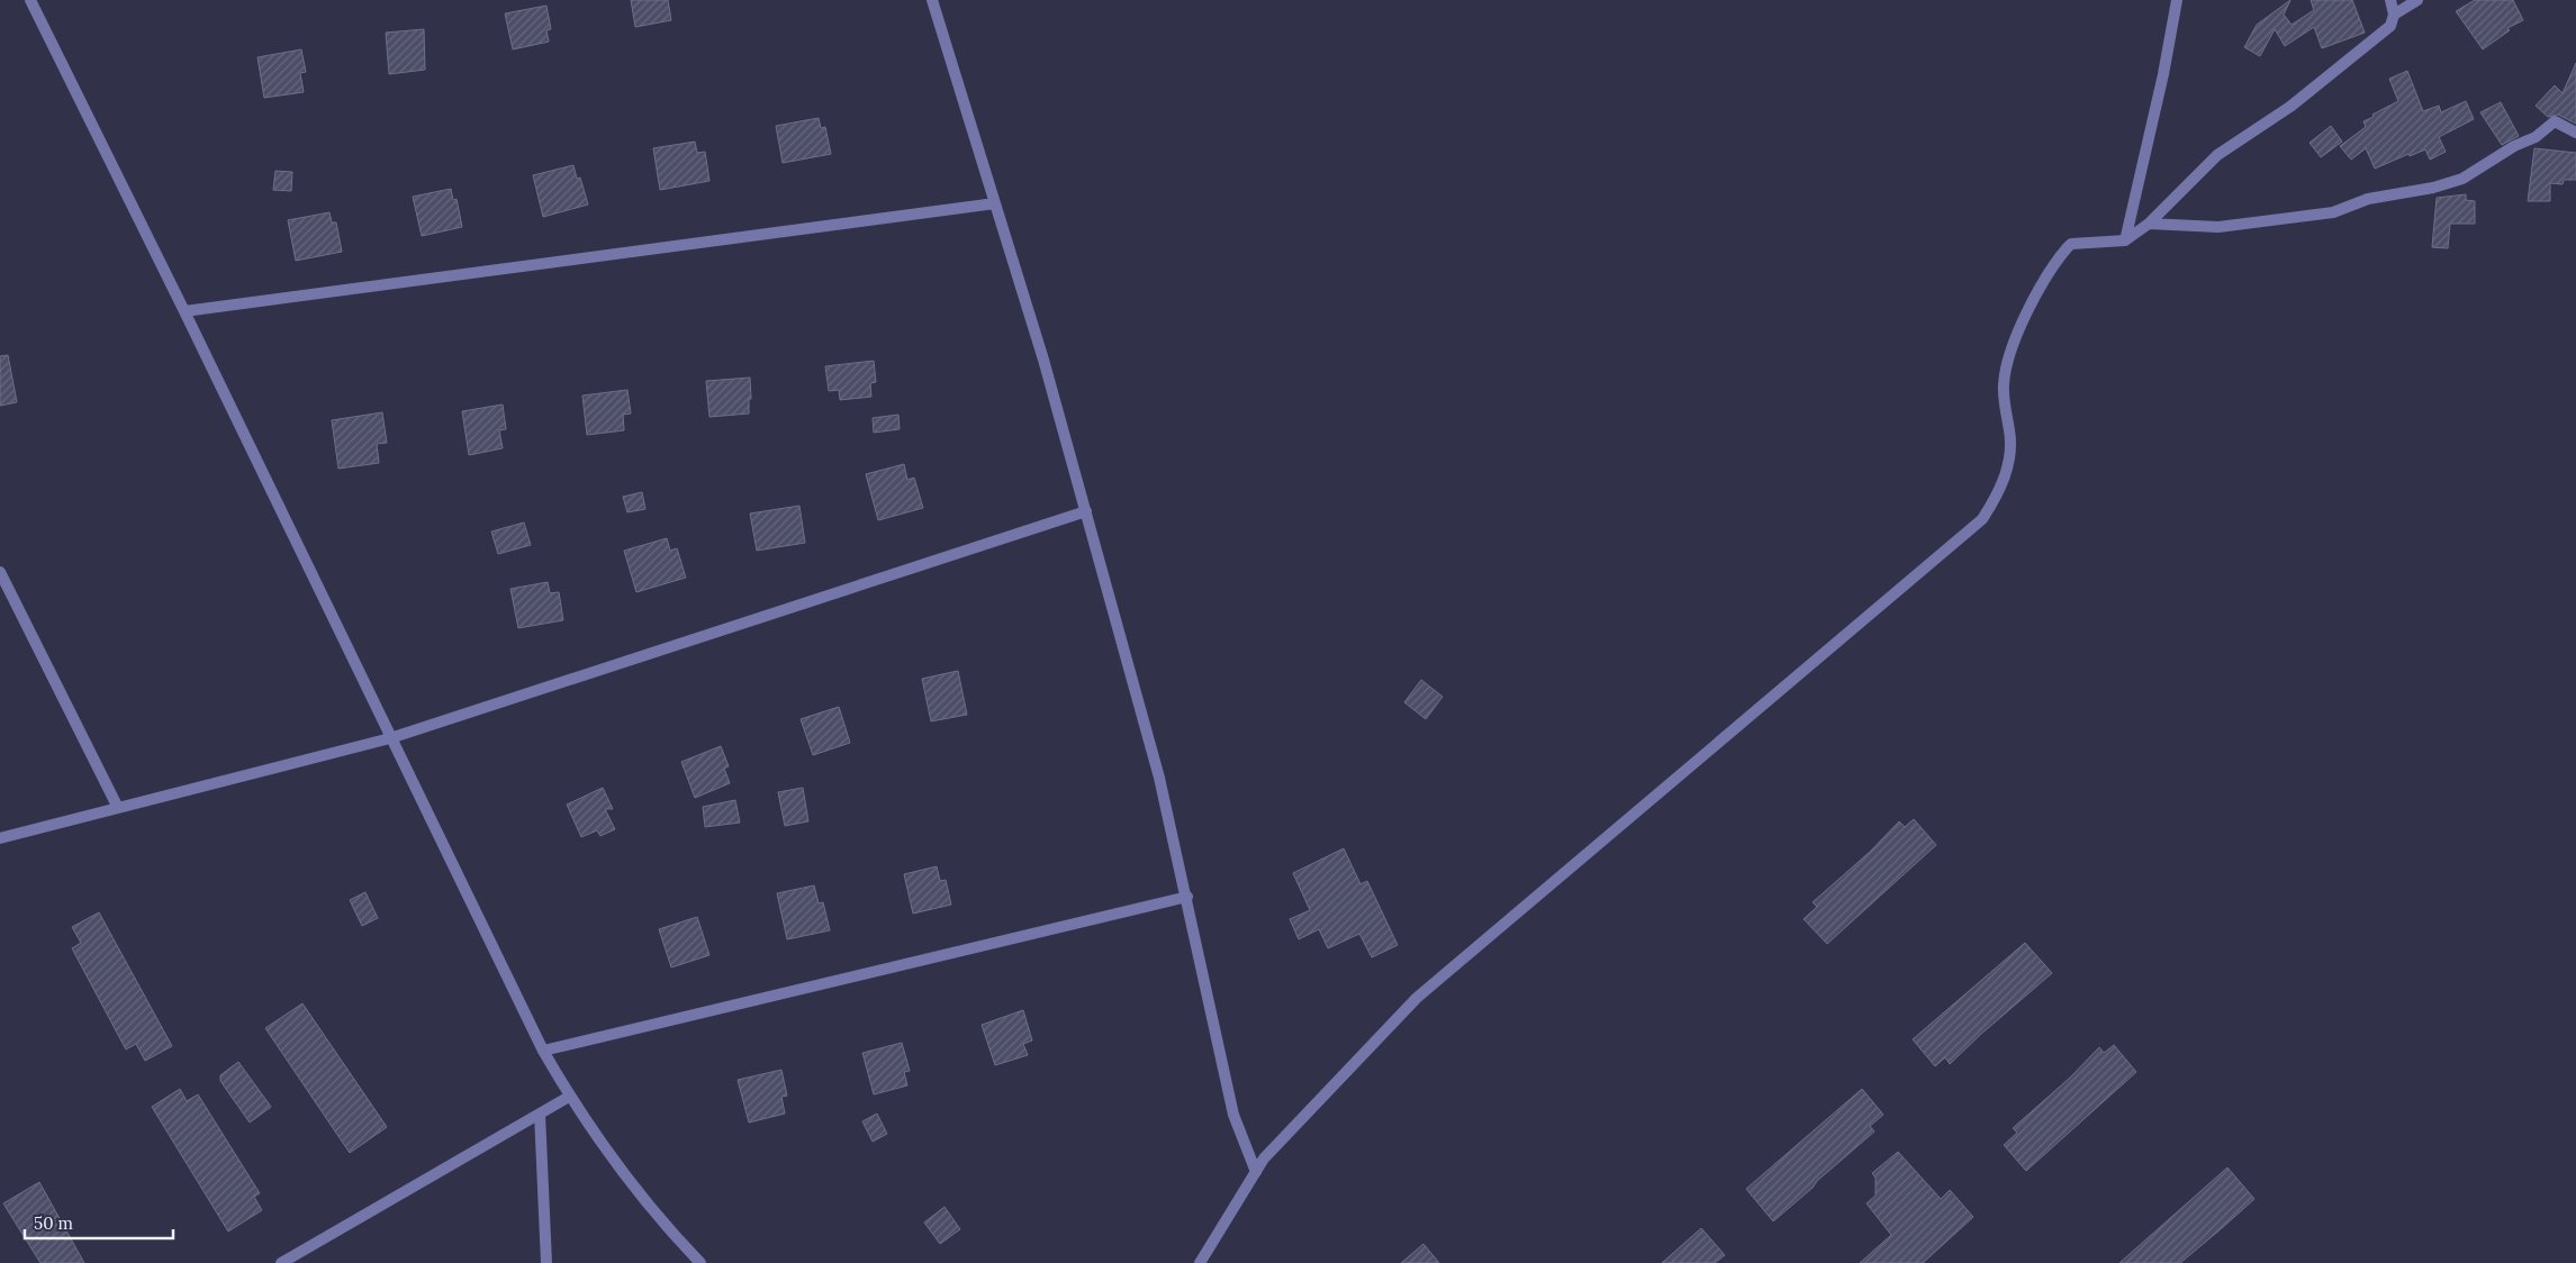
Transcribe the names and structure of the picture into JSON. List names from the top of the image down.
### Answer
{
  "scale_bar": "50 m"
}
